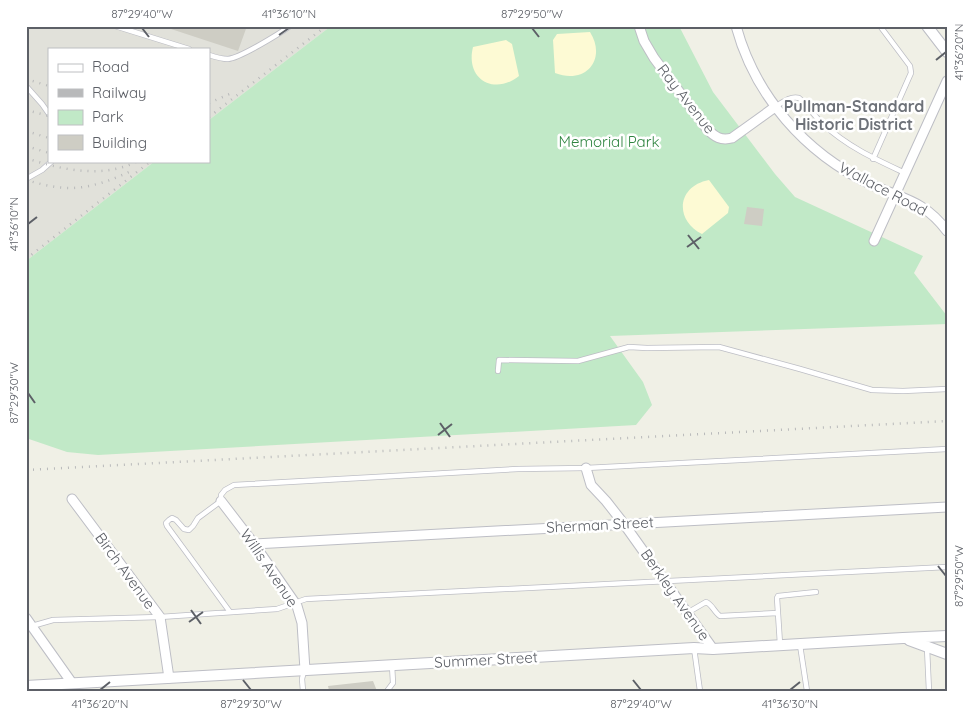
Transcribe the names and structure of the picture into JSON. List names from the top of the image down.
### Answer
{
  "streets": {
    "street": [
      "Ray Avenue",
      "Wallace Road",
      "Sherman Street",
      "Willis Avenue",
      "Birch Avenue",
      "Berkley Avenue",
      "Summer Street"
    ]
  },
  "crossings": [
    ["Ray Avenue", "Wallace Road"],
    ["Sherman Street", "Willis Avenue"],
    ["Sherman Street", "Berkley Avenue"],
    ["Willis Avenue", "Summer Street"],
    ["Birch Avenue", "Summer Street"],
    ["Berkley Avenue", "Summer Street"]
  ],
  "districts": ["Pullman-Standard Historic District"],
  "parks": ["Memorial Park"],
  "legend": [
    "Road",
    "Railway",
    "Park",
    "Building"
  ],
  "coordinates": [
    "87°29'40\"W",
    "41°36'10\"N",
    "87°29'50\"W",
    "41°36'20\"N",
    "87°29'30\"W",
    "41°36'30\"N"
  ]
}
